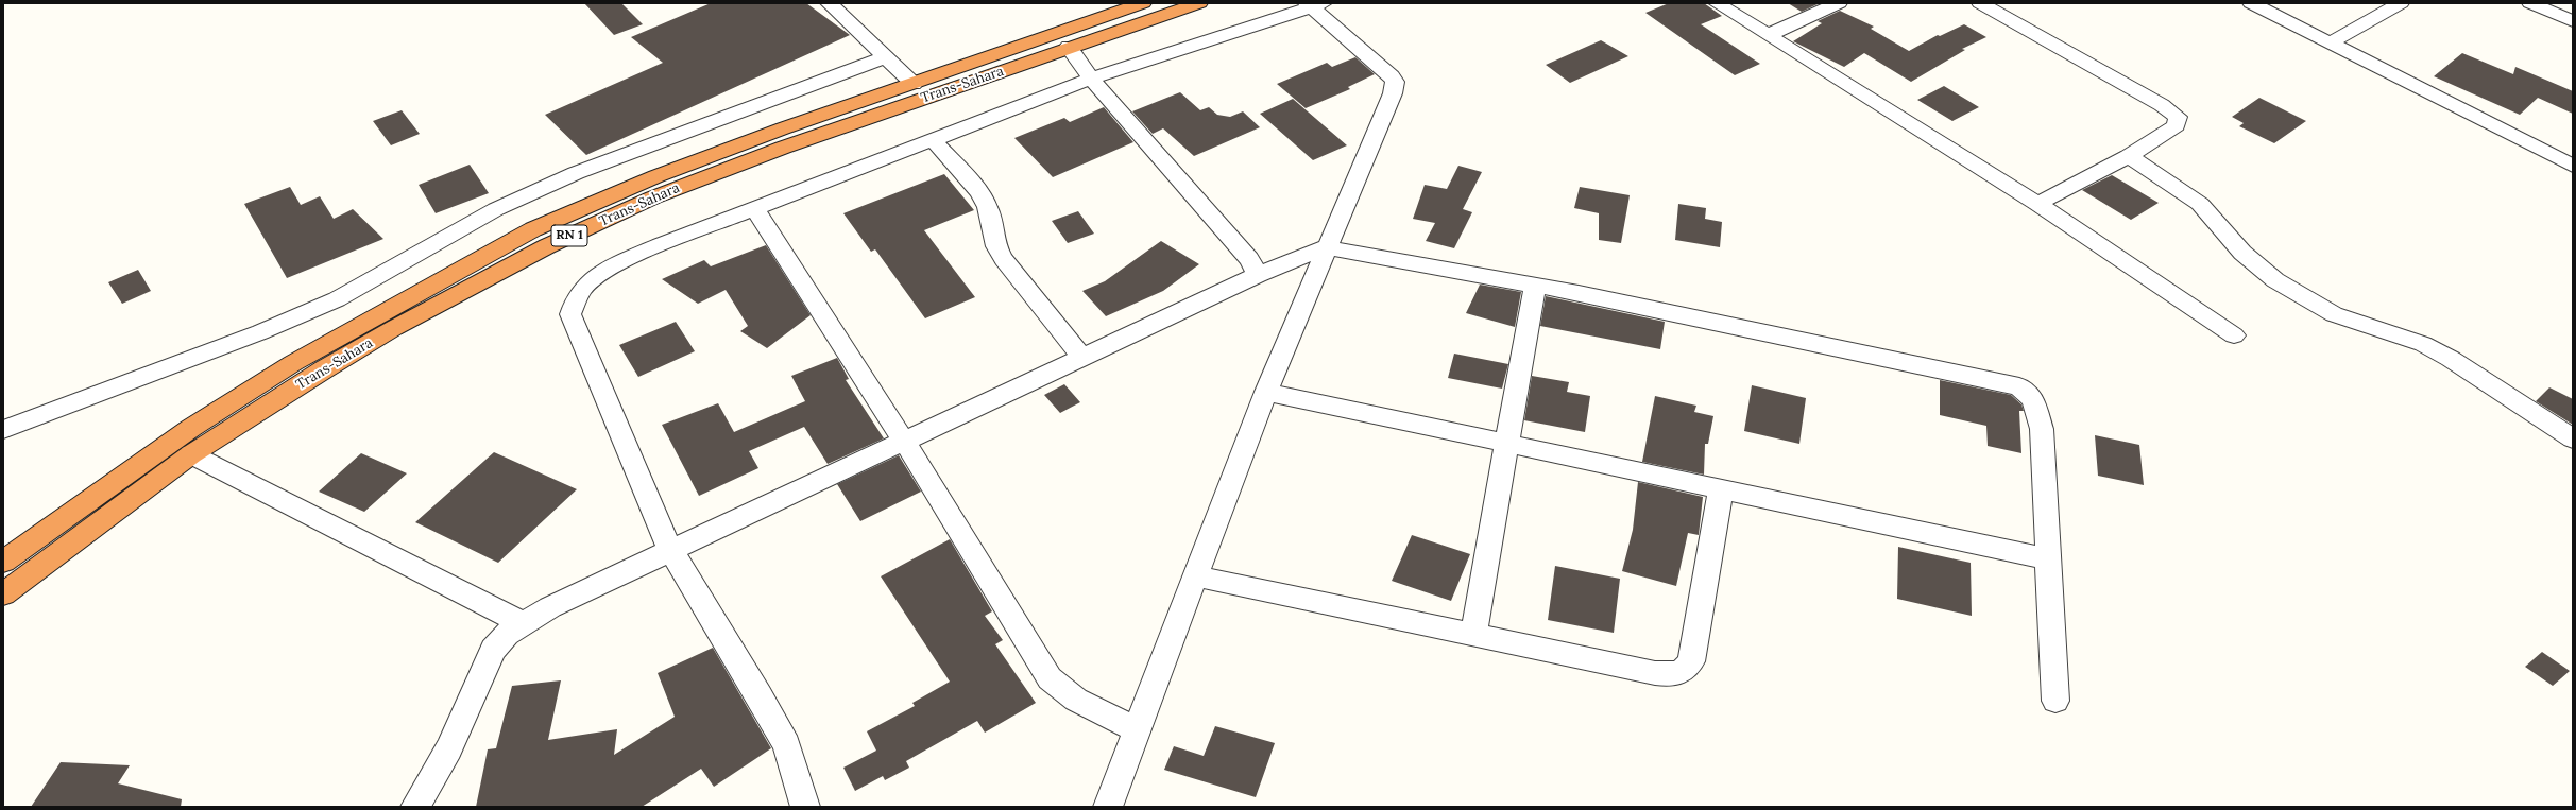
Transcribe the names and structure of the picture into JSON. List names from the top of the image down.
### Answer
{
  "streets": {
    "highway": ["Trans-Sahara", "RN 1"]
  }
}
